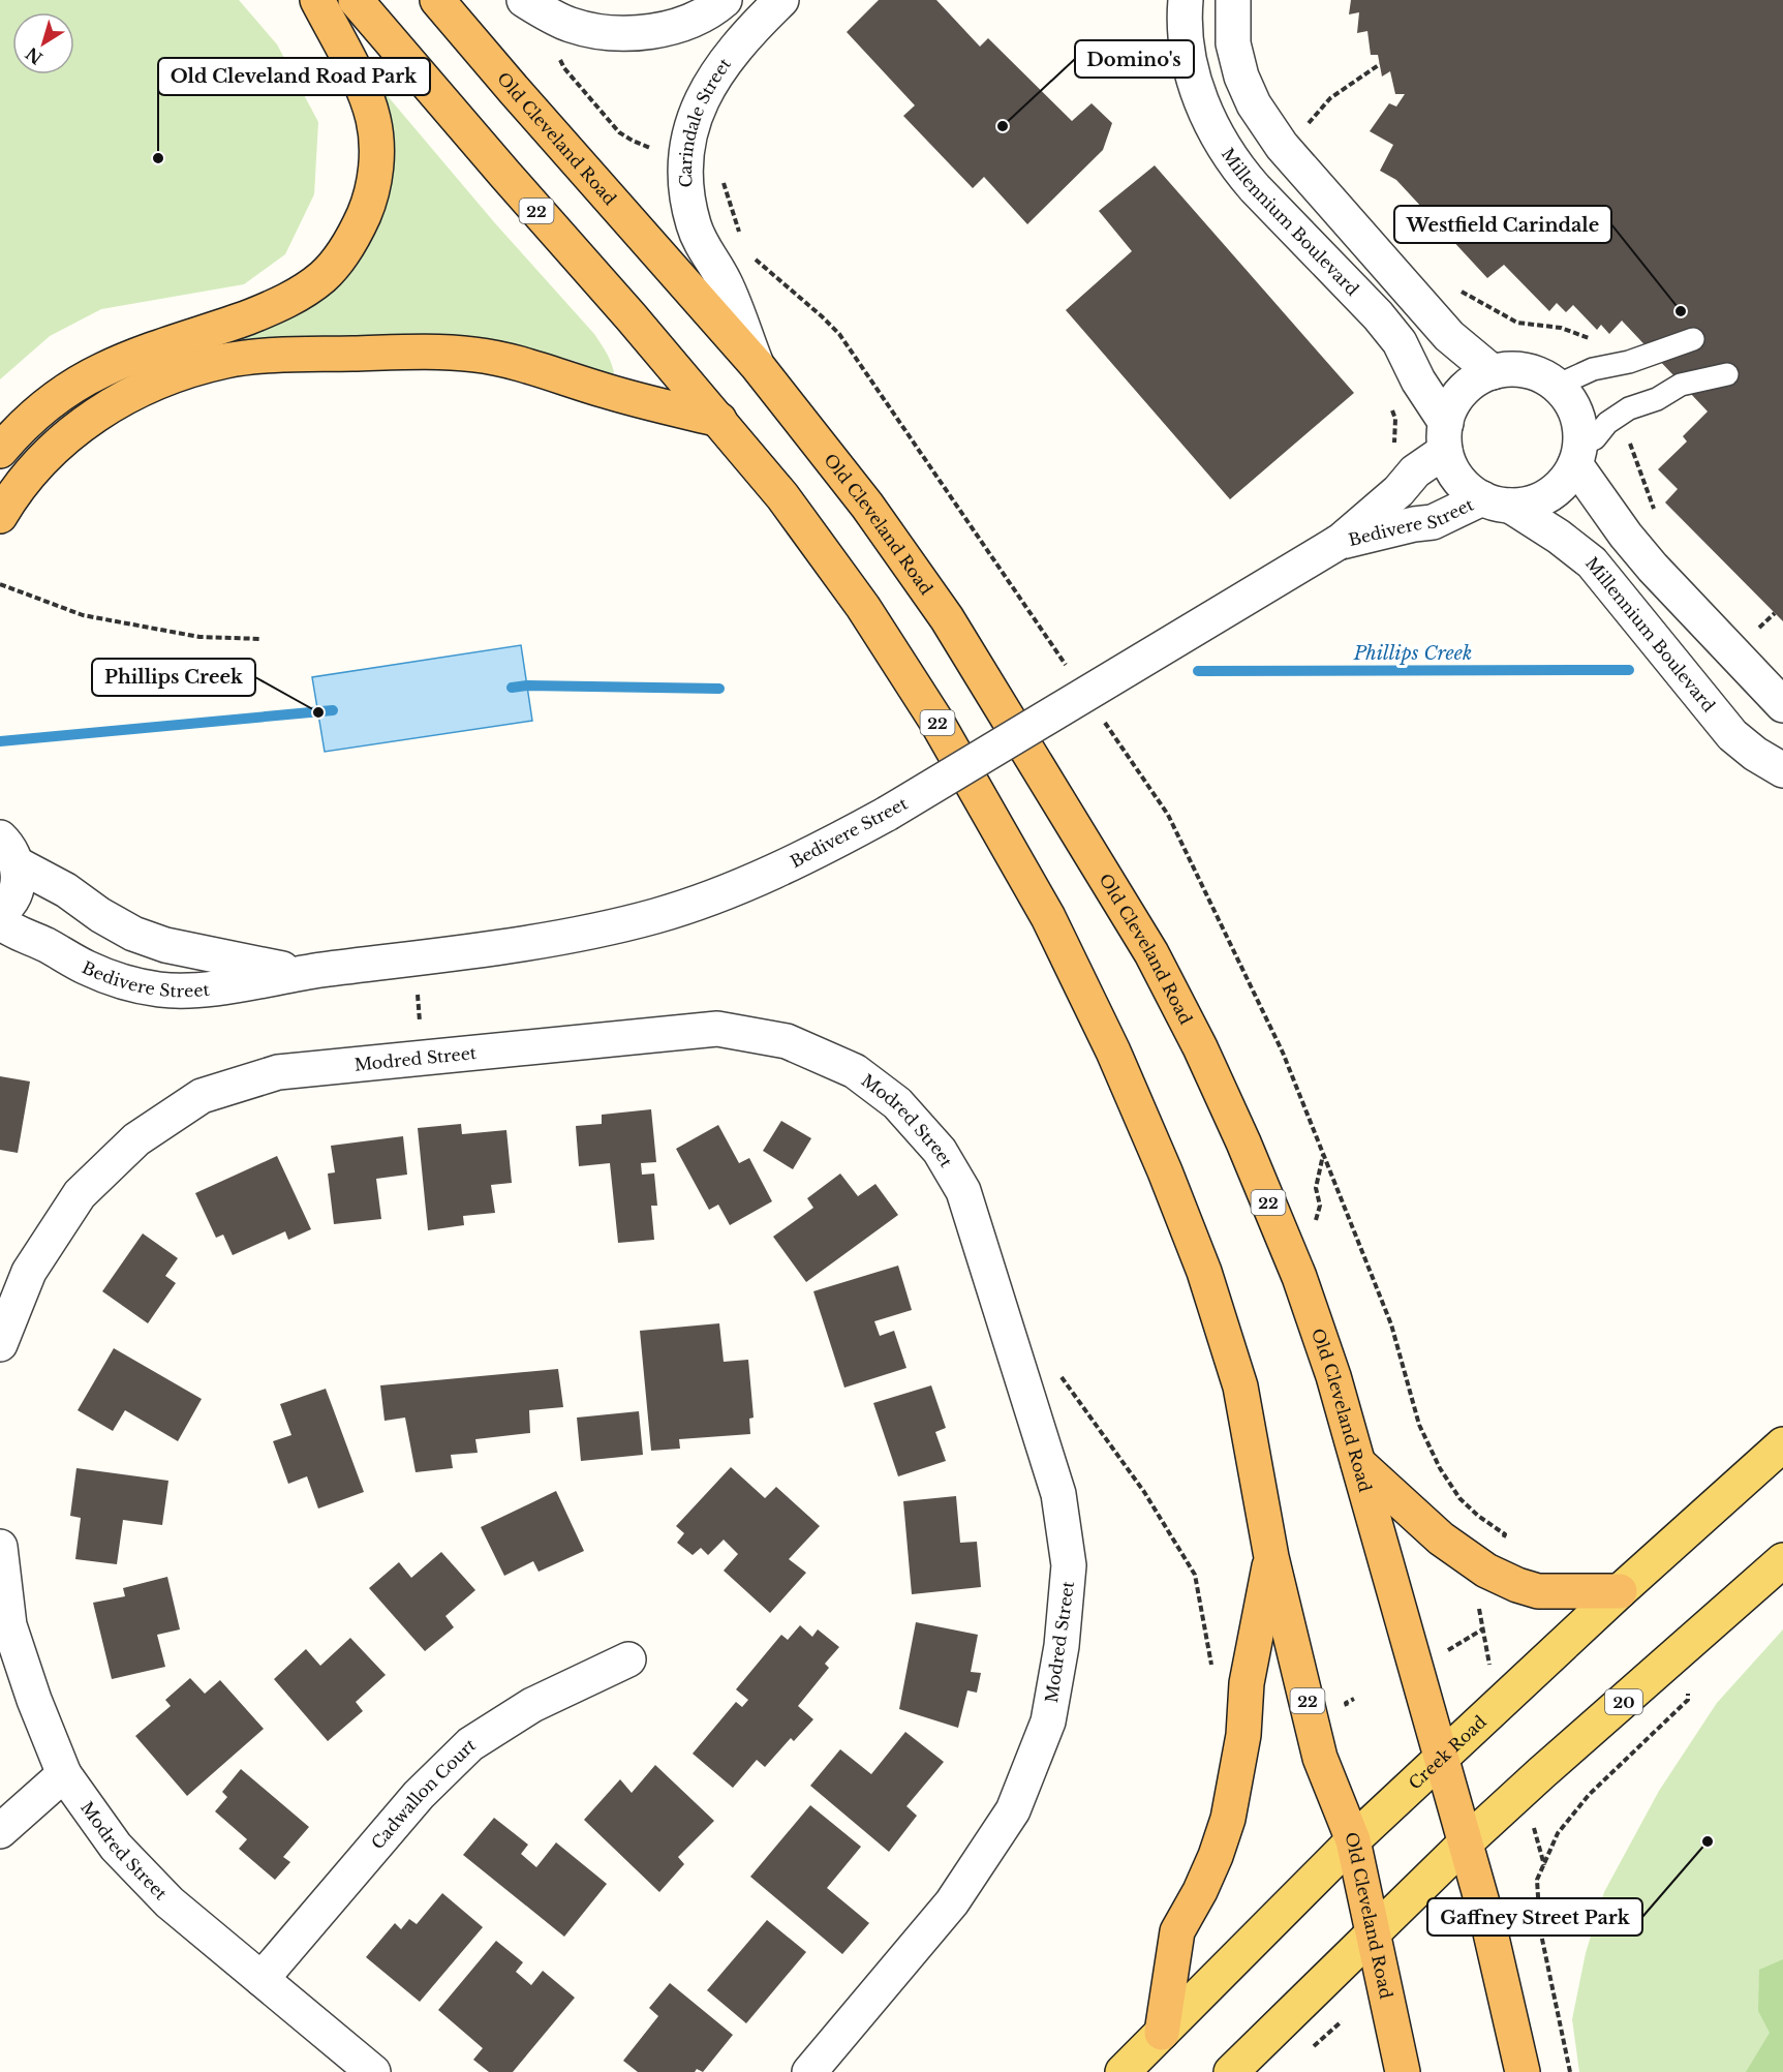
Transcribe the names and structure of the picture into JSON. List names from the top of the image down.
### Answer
{
  "streets": {
    "highway": ["Old Cleveland Road", "22"],
    "main road": ["20", "Creek Road"],
    "street": [
      "Carindale Street",
      "Millennium Boulevard",
      "Bedivere Street",
      "Modred Street",
      "Cadwallon Court"
    ]
  },
  "crossings": [
    ["Carindale Street", "Old Cleveland Road"],
    ["Old Cleveland Road", "20"],
    ["Old Cleveland Road", "Creek Road"],
    ["Millennium Boulevard", "Bedivere Street"],
    ["Modred Street", "Cadwallon Court"]
  ],
  "water": ["Phillips Creek"],
  "places": [
    "Domino's",
    "Old Cleveland Road Park",
    "Westfield Carindale",
    "Phillips Creek",
    "Gaffney Street Park"
  ],
  "north": "bottom left"
}
